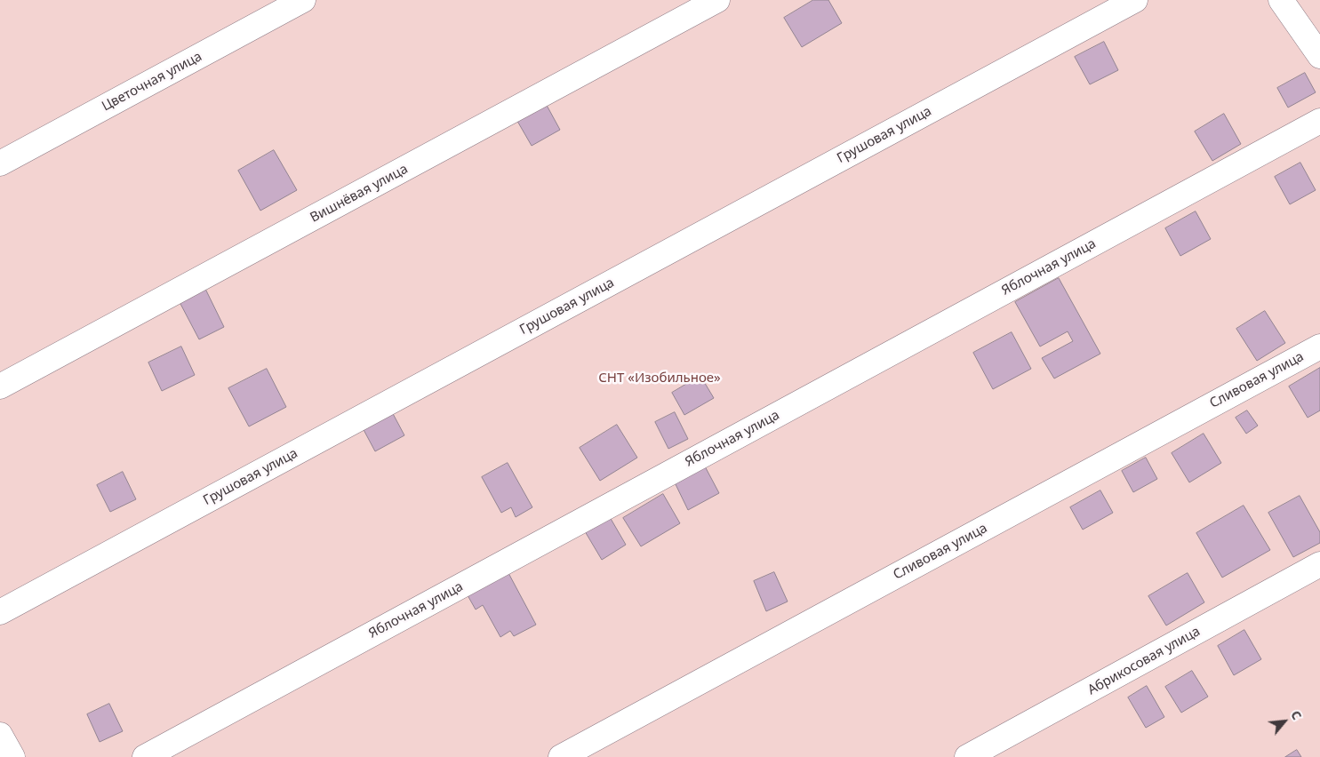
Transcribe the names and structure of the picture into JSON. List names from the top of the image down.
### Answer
{
  "streets": {
    "street": [
      "Цветочная улица",
      "Грушовая улица",
      "Вишнёвая улица",
      "Яблочная улица",
      "Сливовая улица",
      "Абрикосовая улица"
    ]
  },
  "parks": ["СНТ «Изобильное»"],
  "north": "top right"
}
